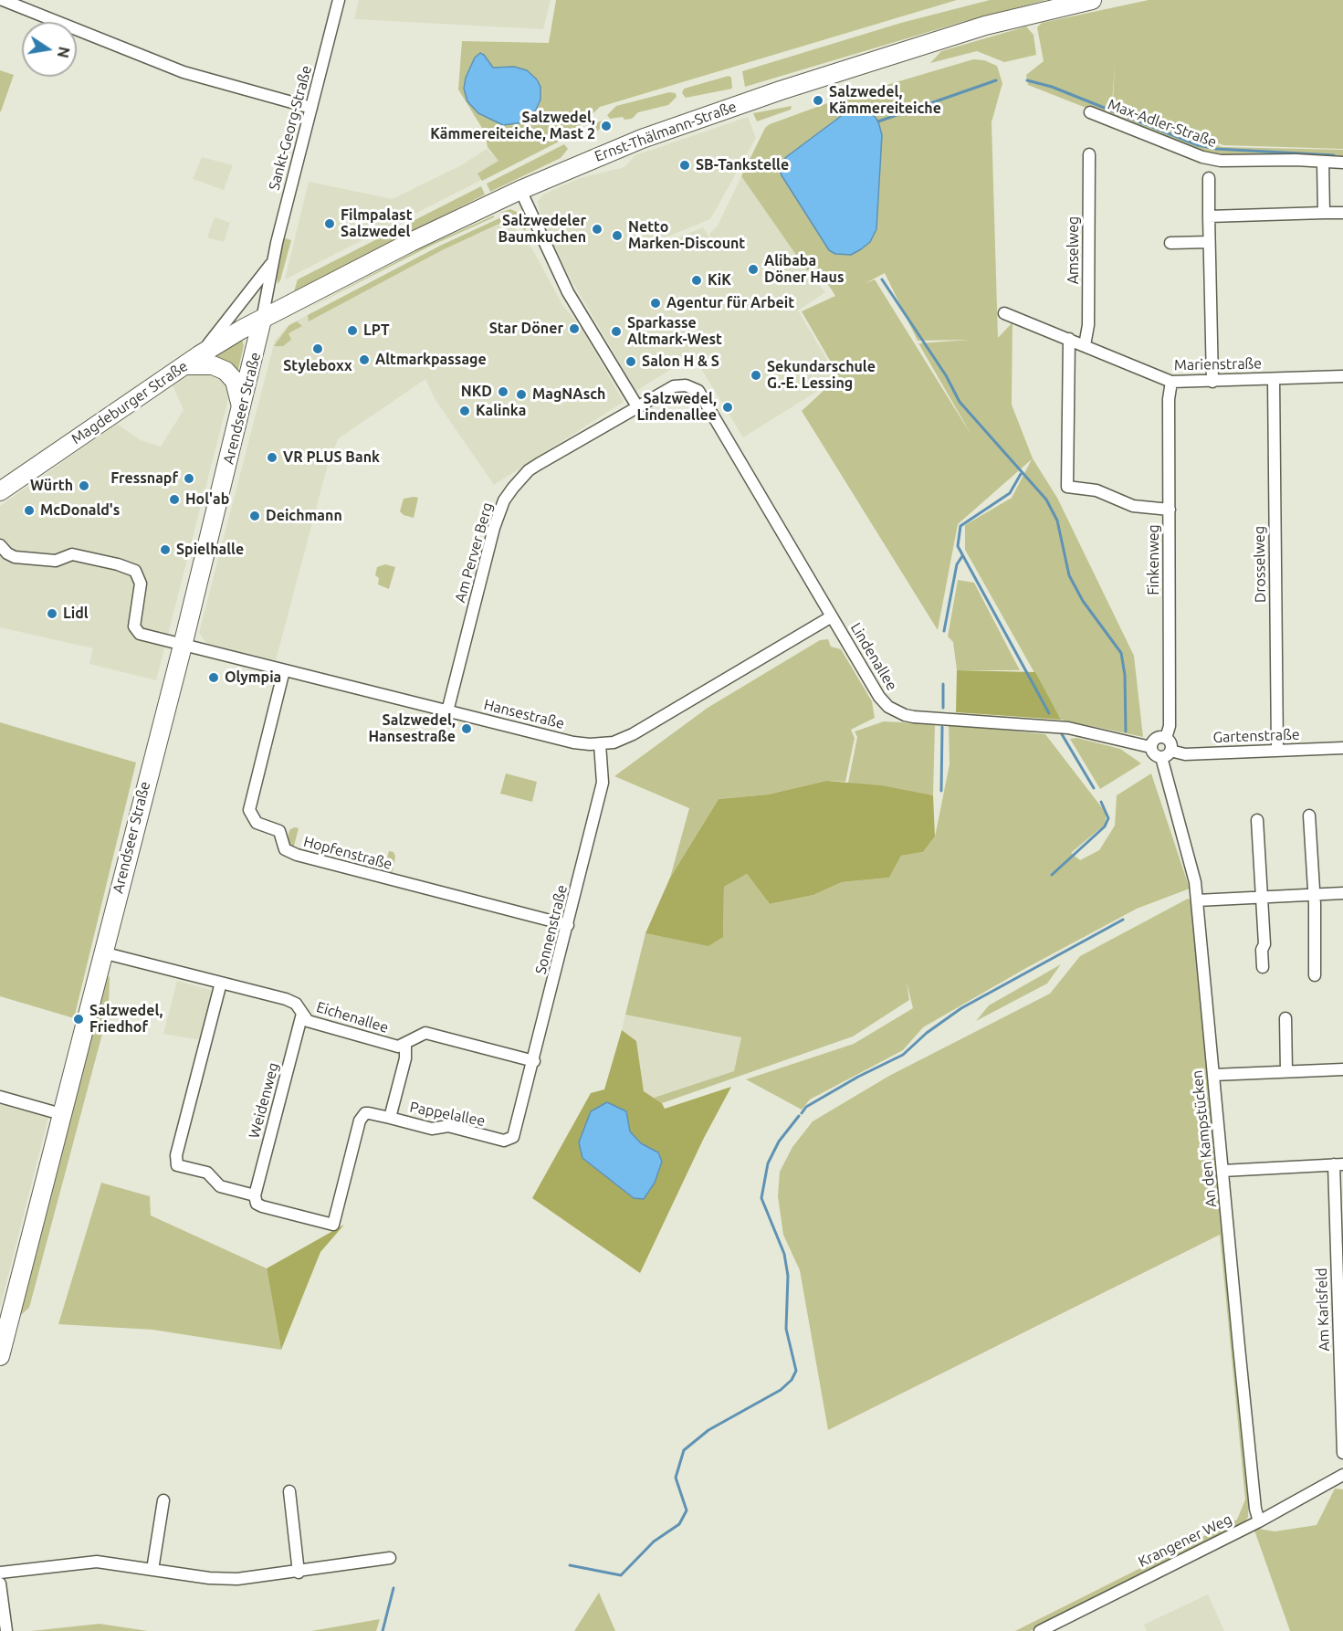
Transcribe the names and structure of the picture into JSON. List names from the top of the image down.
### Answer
{
  "streets": {
    "main road": ["Ernst-Thälmann-Straße", "Magdeburger Straße", "Arendseer Straße"],
    "street": [
      "Max-Adler-Straße",
      "Sankt-Georg-Straße",
      "Amselweg",
      "Marienstraße",
      "Am Perver Berg",
      "Finkenweg",
      "Drosselweg",
      "Lindenallee",
      "Hansestraße",
      "Gartenstraße",
      "Hopfenstraße",
      "Sonnenstraße",
      "Eichenallee",
      "Weidenweg",
      "Pappelallee",
      "An den Kampstücken",
      "Am Karlsfeld",
      "Krangener Weg"
    ]
  },
  "crossings": [
    ["Sankt-Georg-Straße", "Ernst-Thälmann-Straße"],
    ["Sankt-Georg-Straße", "Magdeburger Straße"],
    ["Sankt-Georg-Straße", "Arendseer Straße"],
    ["Ernst-Thälmann-Straße", "Magdeburger Straße"],
    ["Ernst-Thälmann-Straße", "Arendseer Straße"],
    ["Amselweg", "Marienstraße"],
    ["Marienstraße", "Finkenweg"],
    ["Marienstraße", "Drosselweg"],
    ["Magdeburger Straße", "Arendseer Straße"],
    ["Arendseer Straße", "Hansestraße"],
    ["Arendseer Straße", "Eichenallee"],
    ["Am Perver Berg", "Lindenallee"],
    ["Am Perver Berg", "Hansestraße"],
    ["Finkenweg", "Lindenallee"],
    ["Finkenweg", "Gartenstraße"],
    ["Finkenweg", "An den Kampstücken"],
    ["Drosselweg", "Gartenstraße"],
    ["Lindenallee", "Hansestraße"],
    ["Lindenallee", "Gartenstraße"],
    ["Lindenallee", "An den Kampstücken"],
    ["Hansestraße", "Hopfenstraße"],
    ["Hansestraße", "Sonnenstraße"],
    ["Gartenstraße", "An den Kampstücken"],
    ["Hopfenstraße", "Sonnenstraße"],
    ["Sonnenstraße", "Eichenallee"],
    ["Sonnenstraße", "Pappelallee"],
    ["Eichenallee", "Weidenweg"],
    ["Eichenallee", "Pappelallee"],
    ["Weidenweg", "Pappelallee"],
    ["An den Kampstücken", "Am Karlsfeld"],
    ["An den Kampstücken", "Krangener Weg"]
  ],
  "places": [
    "Salzwedel, Kämmereiteiche",
    "Salzwedel, Kämmereiteiche, Mast 2",
    "SB-Tankstelle",
    "Filmpalast Salzwedel",
    "Salzwedeler Baumkuchen",
    "Netto Marken-Discount",
    "Alibaba Döner Haus",
    "KiK",
    "Agentur für Arbeit",
    "Star Döner",
    "LPT",
    "Sparkasse Altmark-West",
    "Styleboxx",
    "Altmarkpassage",
    "Salon H & S",
    "Sekundarschule G.-E. Lessing",
    "NKD",
    "MagNAsch",
    "Salzwedel, Lindenallee",
    "Kalinka",
    "VR PLUS Bank",
    "Fressnapf",
    "Würth",
    "Hol'ab",
    "McDonald's",
    "Deichmann",
    "Spielhalle",
    "Lidl",
    "Olympia",
    "Salzwedel, Hansestraße",
    "Salzwedel, Friedhof"
  ],
  "north": "right"
}
